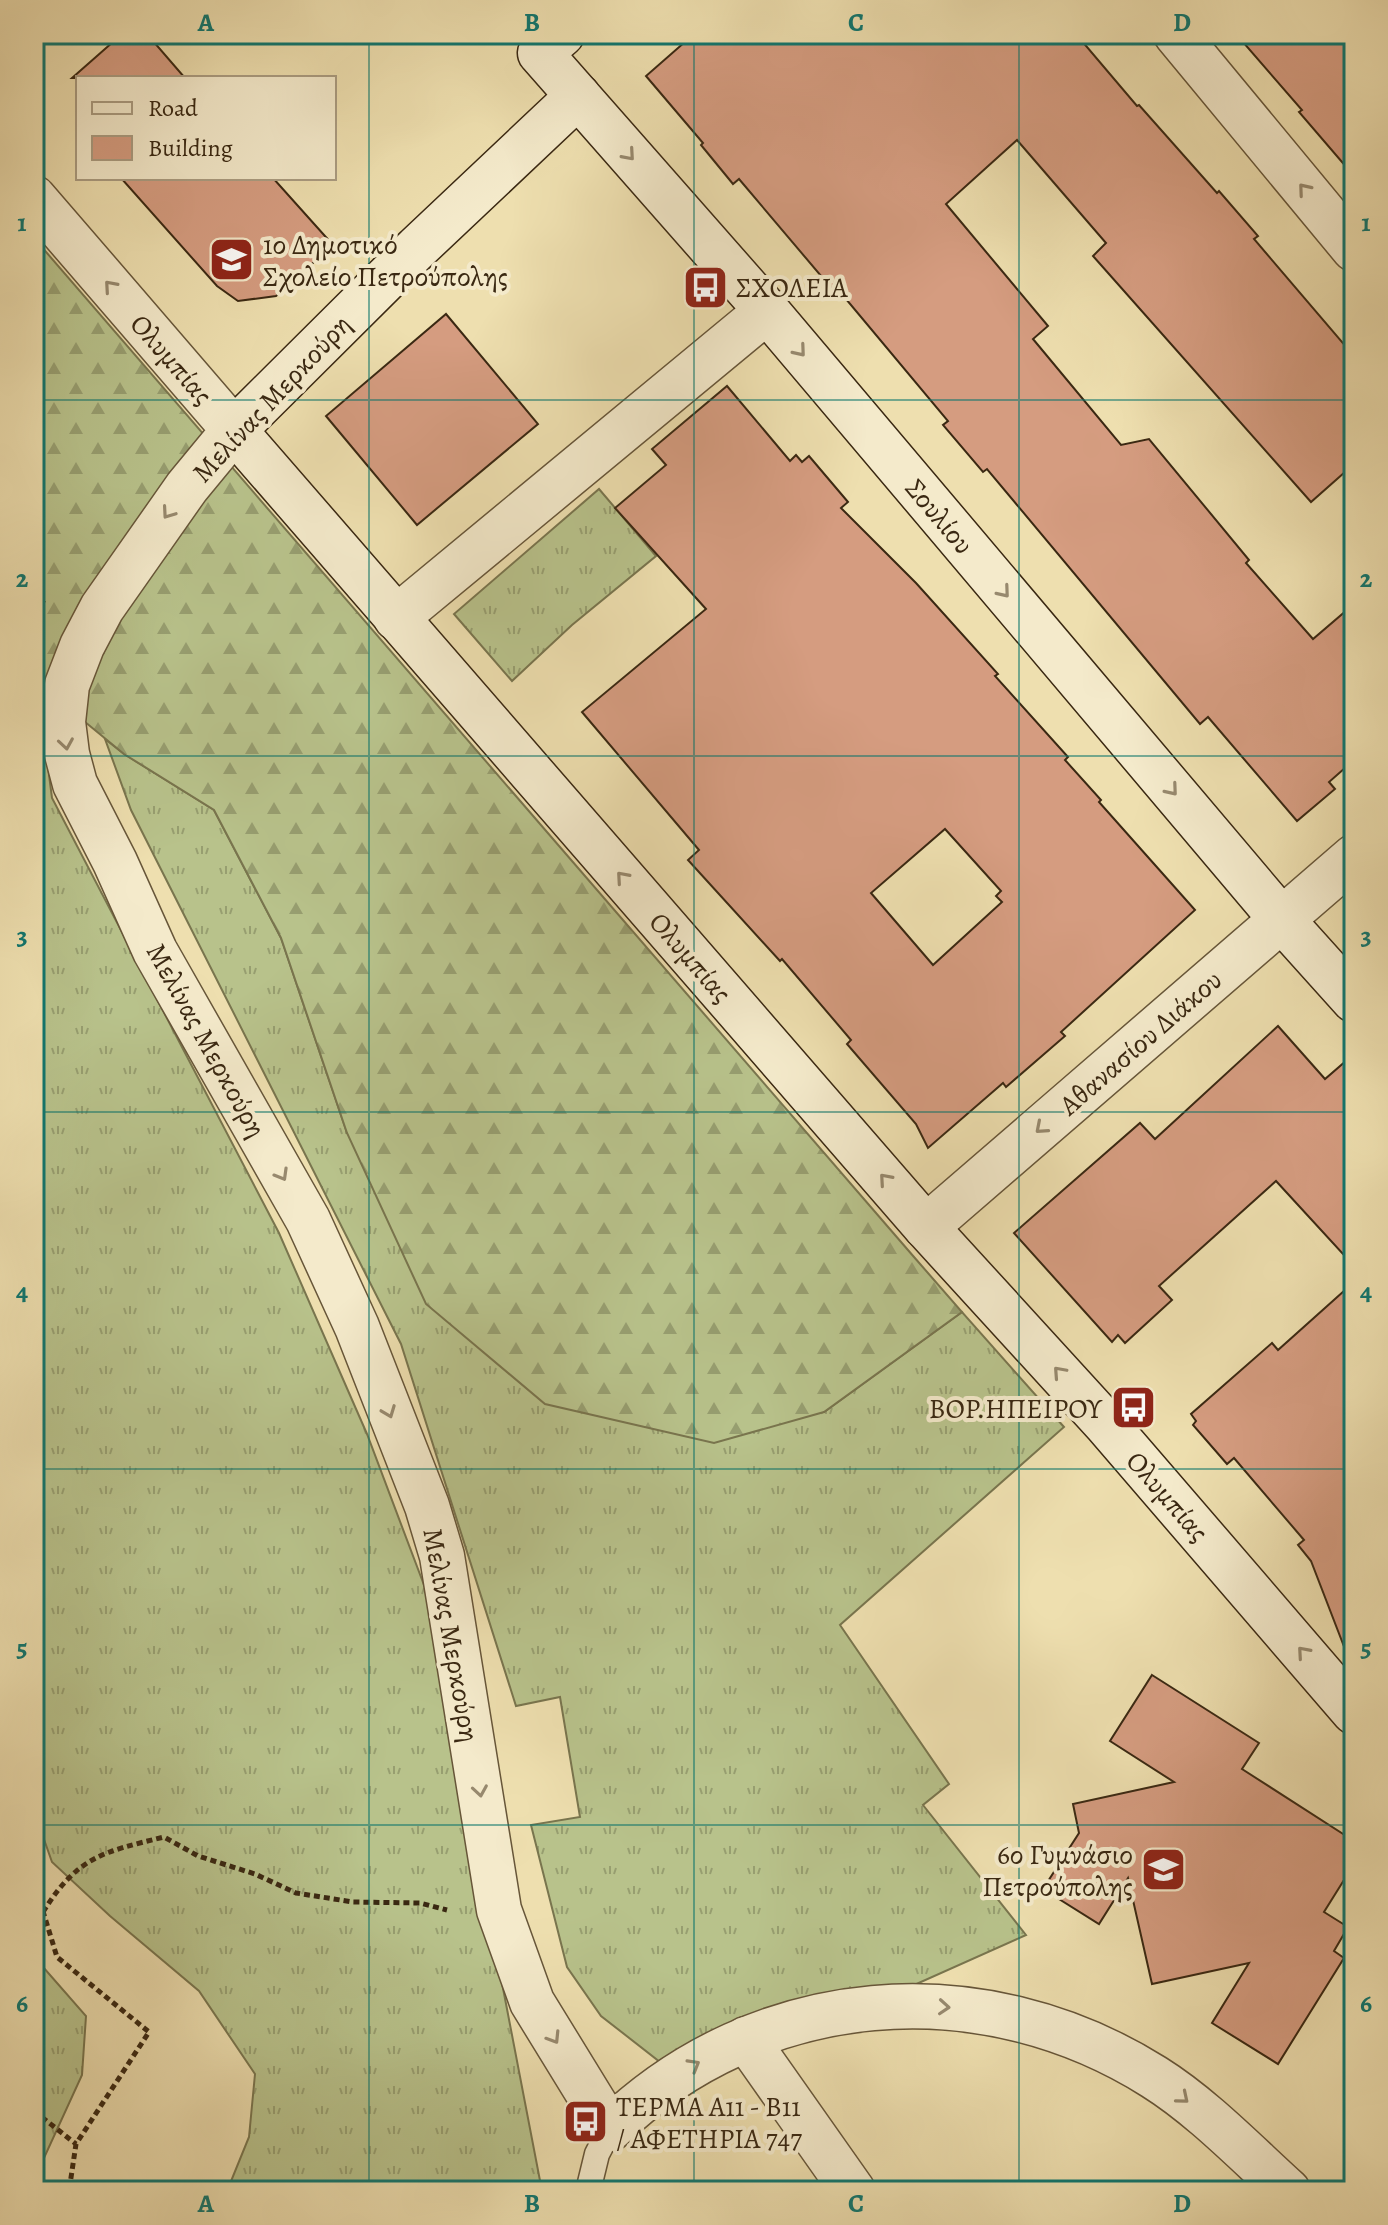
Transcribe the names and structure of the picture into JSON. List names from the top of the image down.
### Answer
{
  "streets": {
    "street": [
      "Ολυμπίας",
      "Μελίνας Μερκούρη",
      "Σουλίου",
      "Αθανασίου Διάκου"
    ]
  },
  "crossings": [
    ["Ολυμπίας", "Μελίνας Μερκούρη"],
    ["Ολυμπίας", "Αθανασίου Διάκου"],
    ["Μελίνας Μερκούρη", "Σουλίου"],
    ["Σουλίου", "Αθανασίου Διάκου"]
  ],
  "one_way": [
    "Ολυμπίας",
    "Μελίνας Μερκούρη",
    "Σουλίου",
    "Αθανασίου Διάκου"
  ],
  "places": {
    "school or university": ["1ο Δημοτικό Σχολείο Πετρούπολης", "6ο Γυμνάσιο Πετρούπολης"],
    "bus stop": ["ΣΧΟΛΕΙΑ", "ΒΟΡ.ΗΠΕΙΡΟΥ", "ΤΕΡΜΑ Α11 - Β11 / ΑΦΕΤΗΡΙΑ 747"]
  },
  "legend": ["Road", "Building"],
  "grid": {
    "columns": [
      "A",
      "B",
      "C",
      "D"
    ],
    "rows": [
      "1",
      "2",
      "3",
      "4",
      "5",
      "6"
    ]
  }
}
